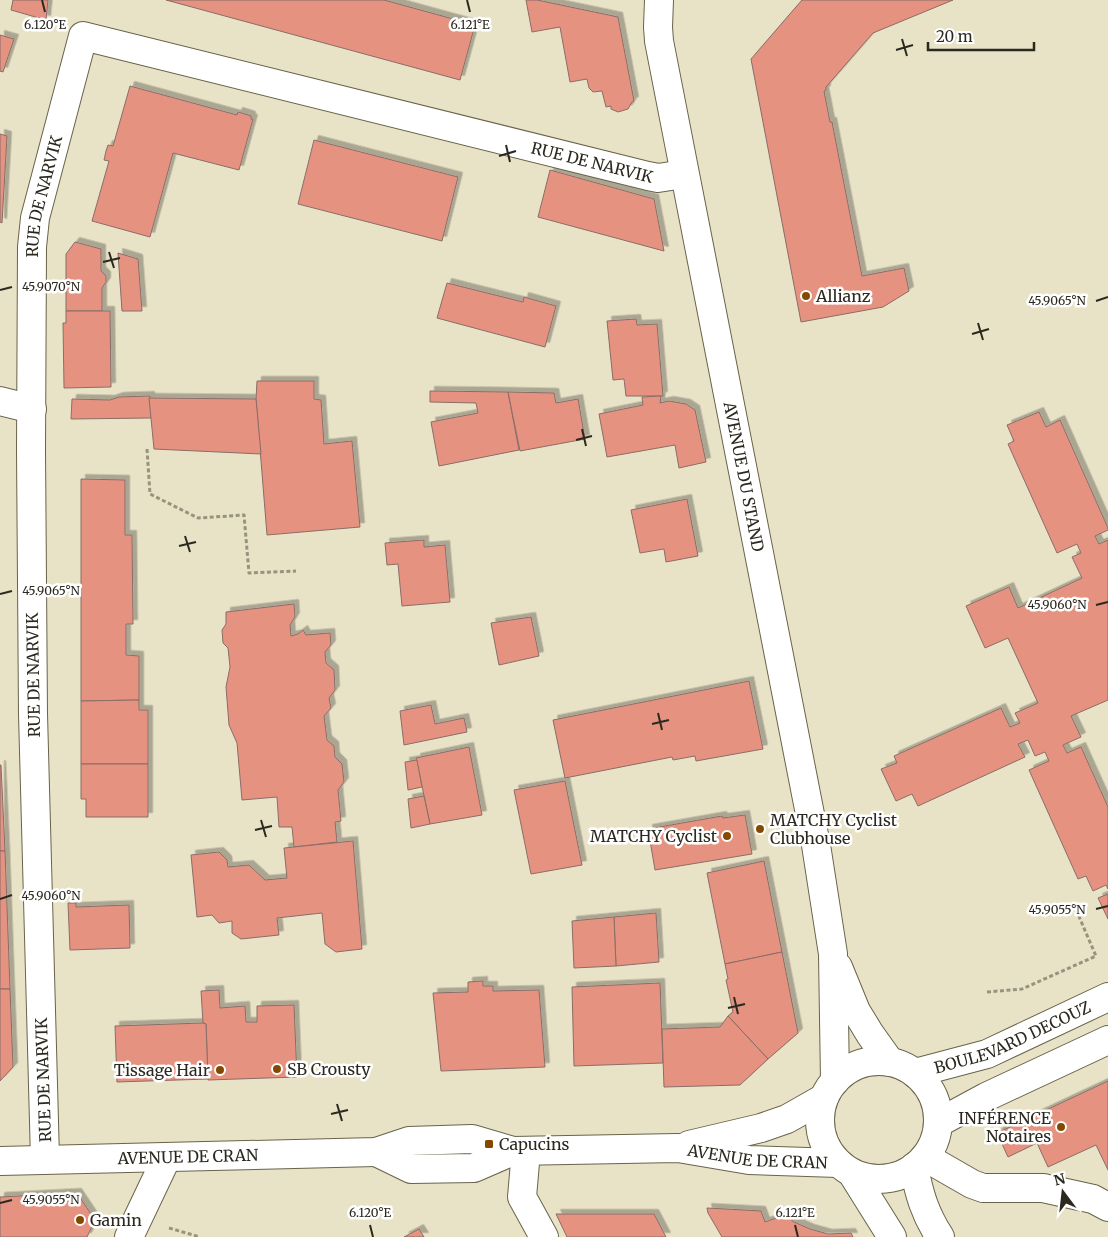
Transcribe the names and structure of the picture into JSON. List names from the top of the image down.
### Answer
{
  "streets": {
    "street": [
      "RUE DE NARVIK",
      "AVENUE DU STAND",
      "BOULEVARD DECOUZ",
      "AVENUE DE CRAN"
    ]
  },
  "crossings": [
    ["RUE DE NARVIK", "AVENUE DU STAND"],
    ["RUE DE NARVIK", "AVENUE DE CRAN"],
    ["AVENUE DU STAND", "BOULEVARD DECOUZ"],
    ["AVENUE DU STAND", "AVENUE DE CRAN"],
    ["BOULEVARD DECOUZ", "AVENUE DE CRAN"]
  ],
  "places": {
    "other": [
      "Allianz",
      "MATCHY Cyclist Clubhouse",
      "MATCHY Cyclist",
      "SB Crousty",
      "Tissage Hair",
      "INFÉRENCE Notaires",
      "Gamin"
    ],
    "transit": ["Capucins"]
  },
  "scale_bar": "20 m",
  "north": "top",
  "coordinates": [
    "6.120°E",
    "6.121°E",
    "45.9070°N",
    "45.9065°N",
    "45.9060°N",
    "45.9055°N"
  ]
}
